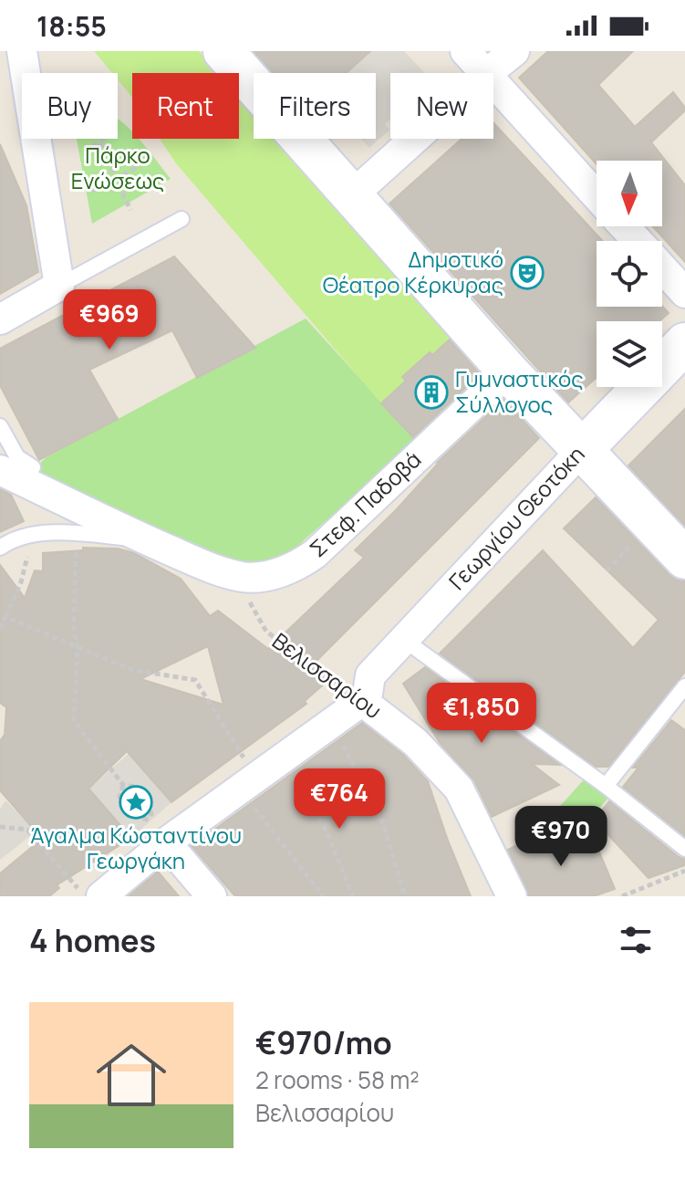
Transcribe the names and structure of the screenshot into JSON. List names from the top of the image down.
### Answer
{
  "streets": {
    "street": ["Στεφ. Παδοβά", "Γεωργίου Θεοτόκη", "Βελισσαρίου"]
  },
  "crossings": [
    ["Γεωργίου Θεοτόκη", "Βελισσαρίου"]
  ],
  "parks": ["Πάρκο Ενώσεως"],
  "places": {
    "theatre": ["Δημοτικό Θέατρο Κέρκυρας"],
    "building": ["Γυμναστικός Σύλλογος"],
    "place": ["Άγαλμα Κώσταντίνου Γεωργάκη"]
  },
  "north": "bottom",
  "page": {
    "status": "18:55",
    "chip": [
      "Buy",
      "Rent",
      "Filters",
      "New"
    ],
    "price": [
      "€969",
      "€1,850",
      "€764",
      "€970"
    ],
    "heading": "4 homes",
    "list": [
      {
        "name": "€970/mo",
        "note": "2 rooms · 58 m² · Βελισσαρίου"
      }
    ]
  }
}
